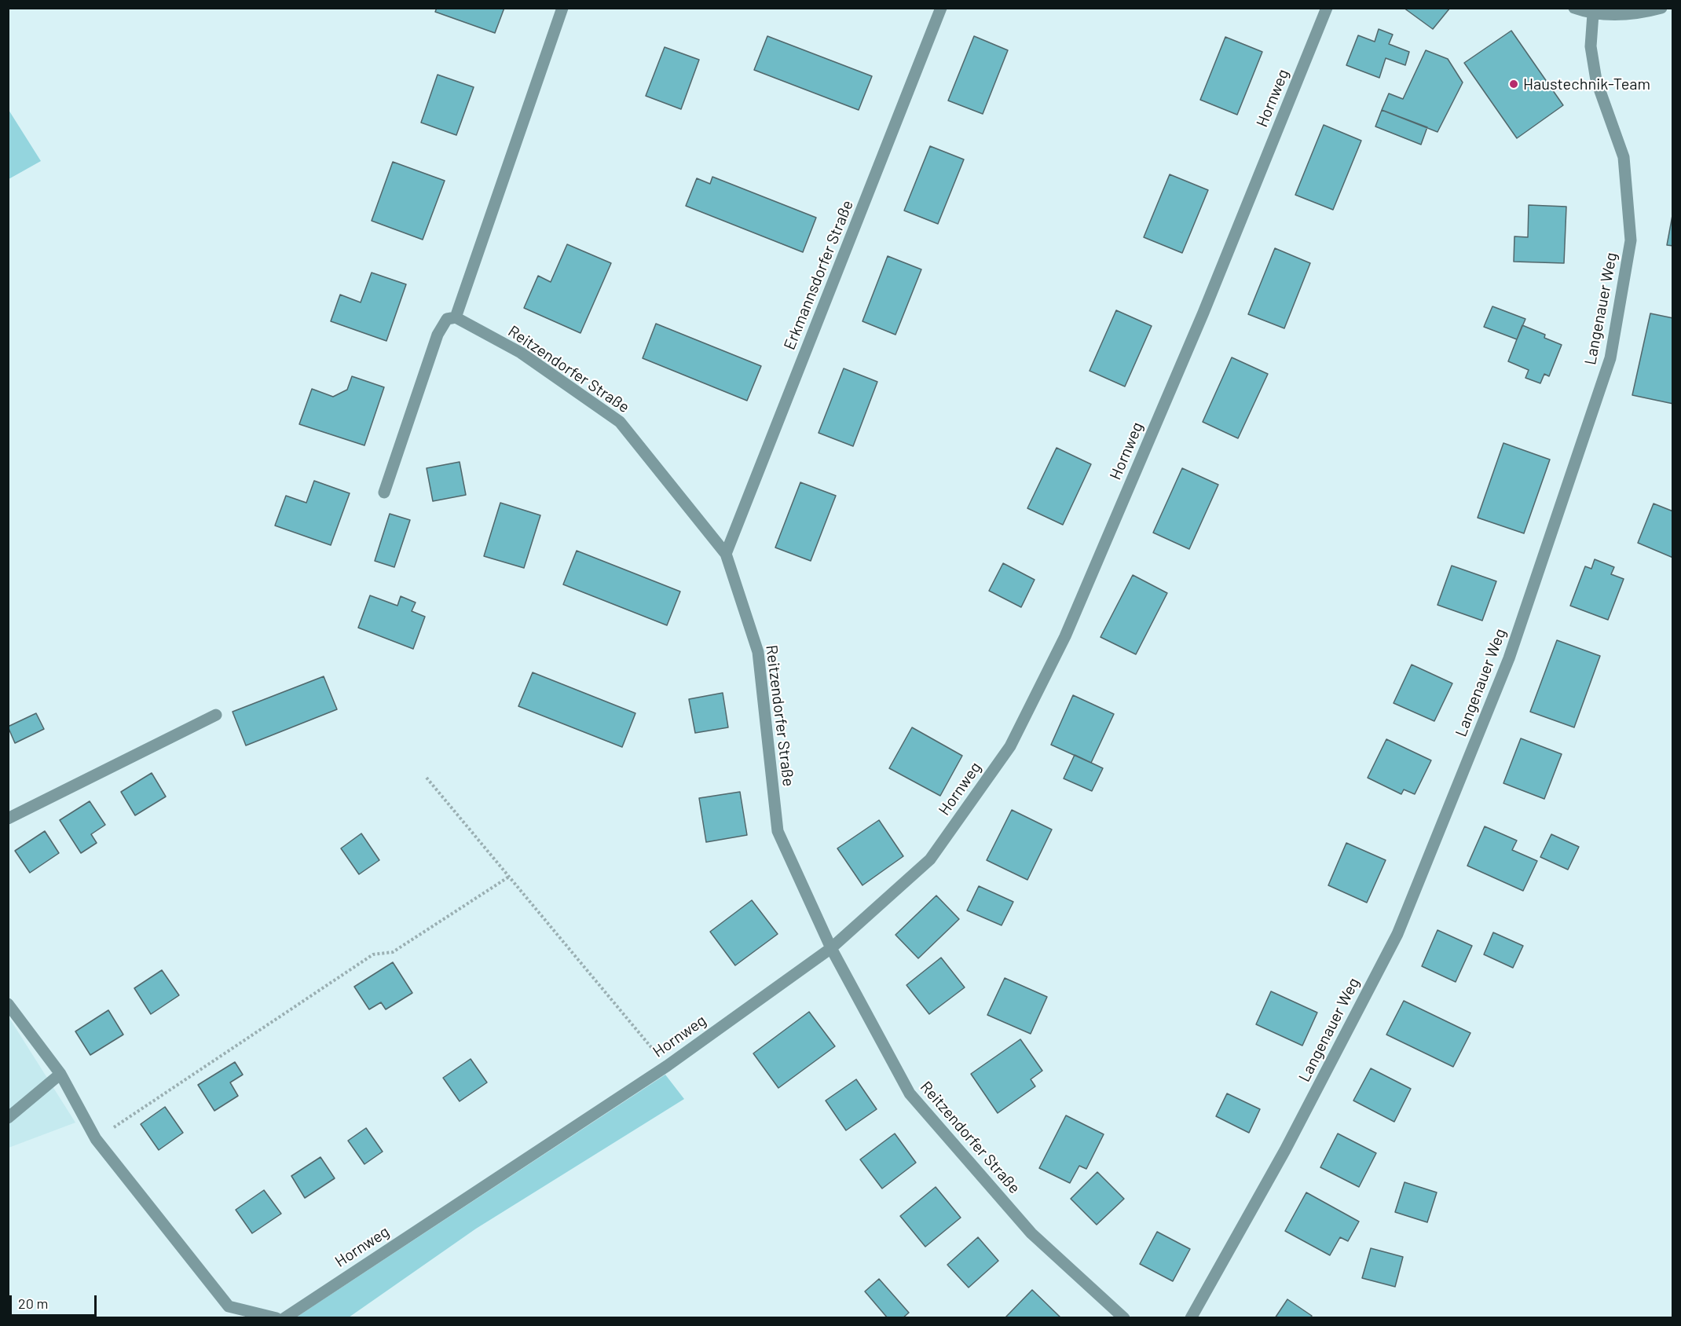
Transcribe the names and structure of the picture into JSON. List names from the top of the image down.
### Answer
{
  "streets": {
    "street": [
      "Hornweg",
      "Erkmannsdorfer Straße",
      "Langenauer Weg",
      "Reitzendorfer Straße"
    ]
  },
  "crossings": [
    ["Hornweg", "Reitzendorfer Straße"],
    ["Erkmannsdorfer Straße", "Reitzendorfer Straße"]
  ],
  "places": ["Haustechnik-Team"],
  "scale_bar": "20 m"
}
